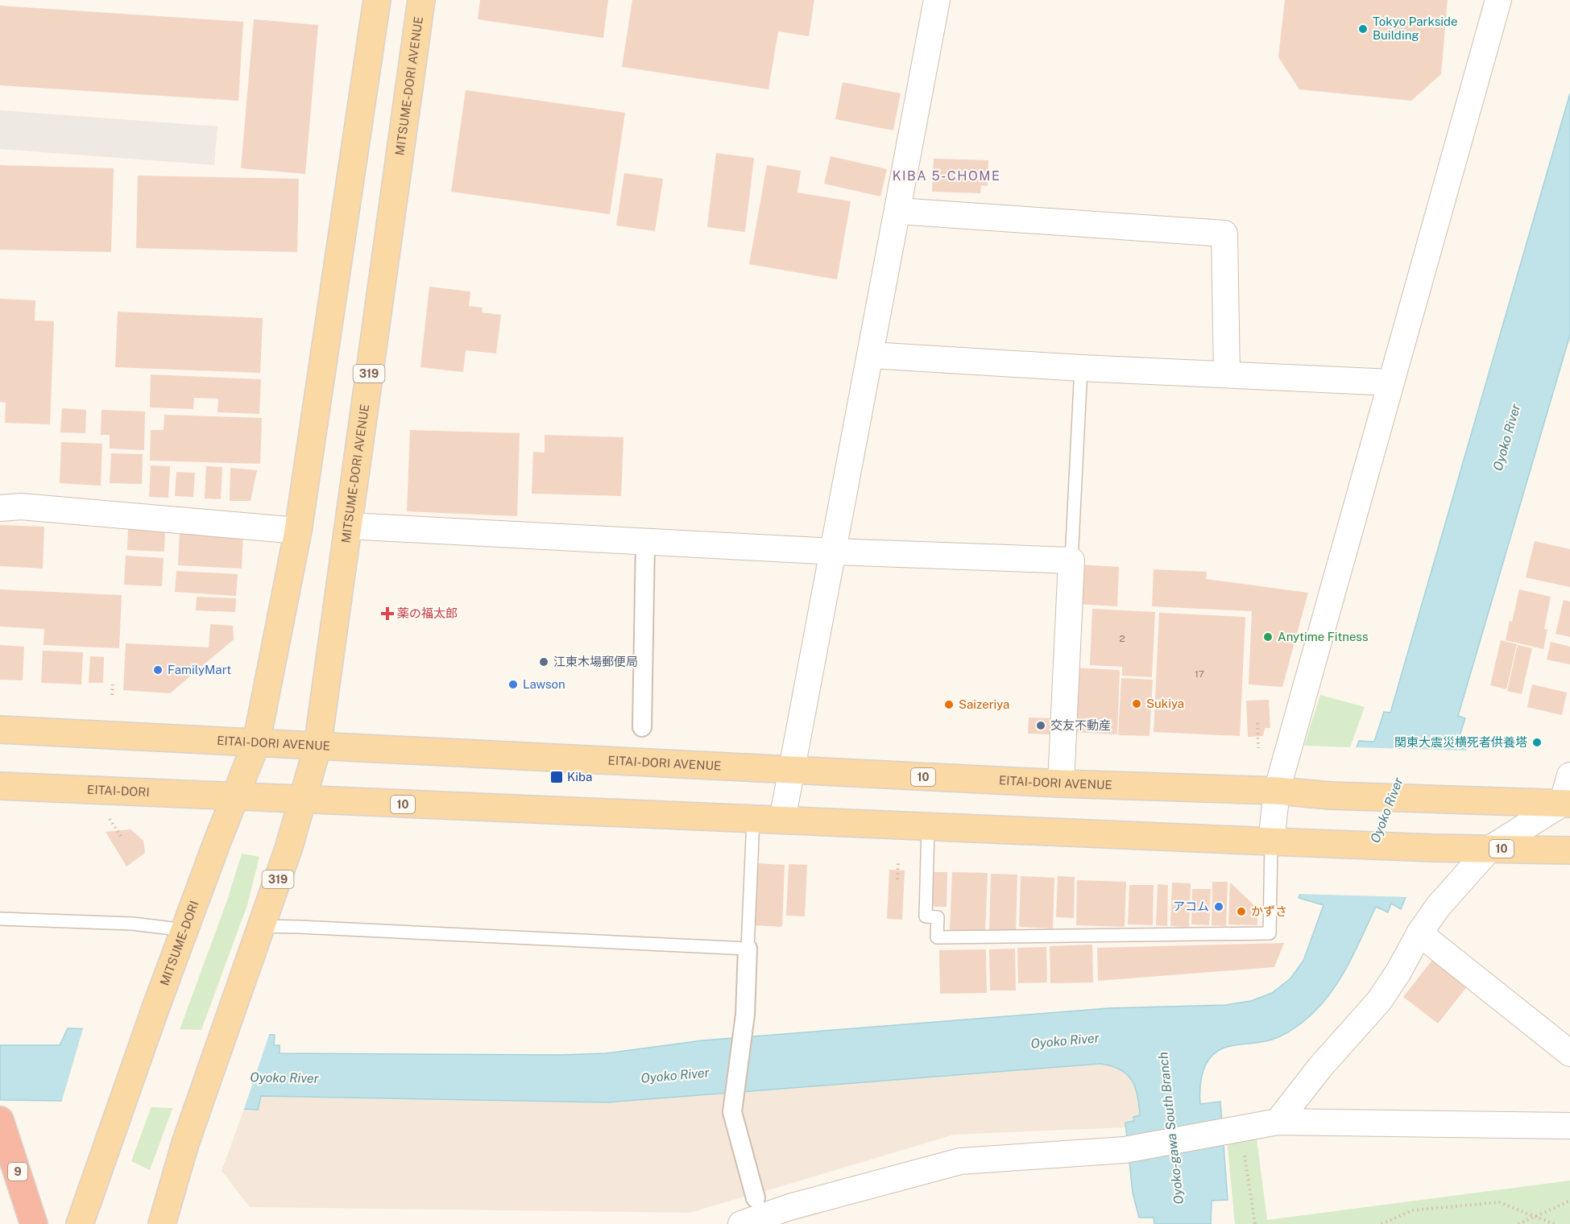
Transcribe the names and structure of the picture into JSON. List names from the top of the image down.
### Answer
{
  "streets": {
    "highway": ["9"],
    "main road": [
      "MITSUME-DORI AVENUE",
      "319",
      "EITAI-DORI AVENUE",
      "10",
      "EITAI-DORI",
      "MITSUME-DORI"
    ]
  },
  "crossings": [
    ["MITSUME-DORI AVENUE", "319"],
    ["MITSUME-DORI AVENUE", "EITAI-DORI AVENUE"],
    ["319", "EITAI-DORI AVENUE"],
    ["319", "10"],
    ["EITAI-DORI AVENUE", "MITSUME-DORI"],
    ["10", "EITAI-DORI"],
    ["10", "MITSUME-DORI"],
    ["EITAI-DORI", "MITSUME-DORI"]
  ],
  "districts": ["KIBA 5-CHOME"],
  "water": ["Oyoko River", "Oyoko-gawa South Branch"],
  "places": {
    "other": [
      "Tokyo Parkside Building",
      "Anytime Fitness",
      "江東木場郵便局",
      "FamilyMart",
      "Lawson",
      "Sukiya",
      "Saizeriya",
      "交友不動産",
      "関東大震災横死者供養塔",
      "アコム",
      "かずさ"
    ],
    "health": ["薬の福太郎"],
    "transit": ["Kiba"]
  },
  "house_numbers": ["2", "17"]
}
